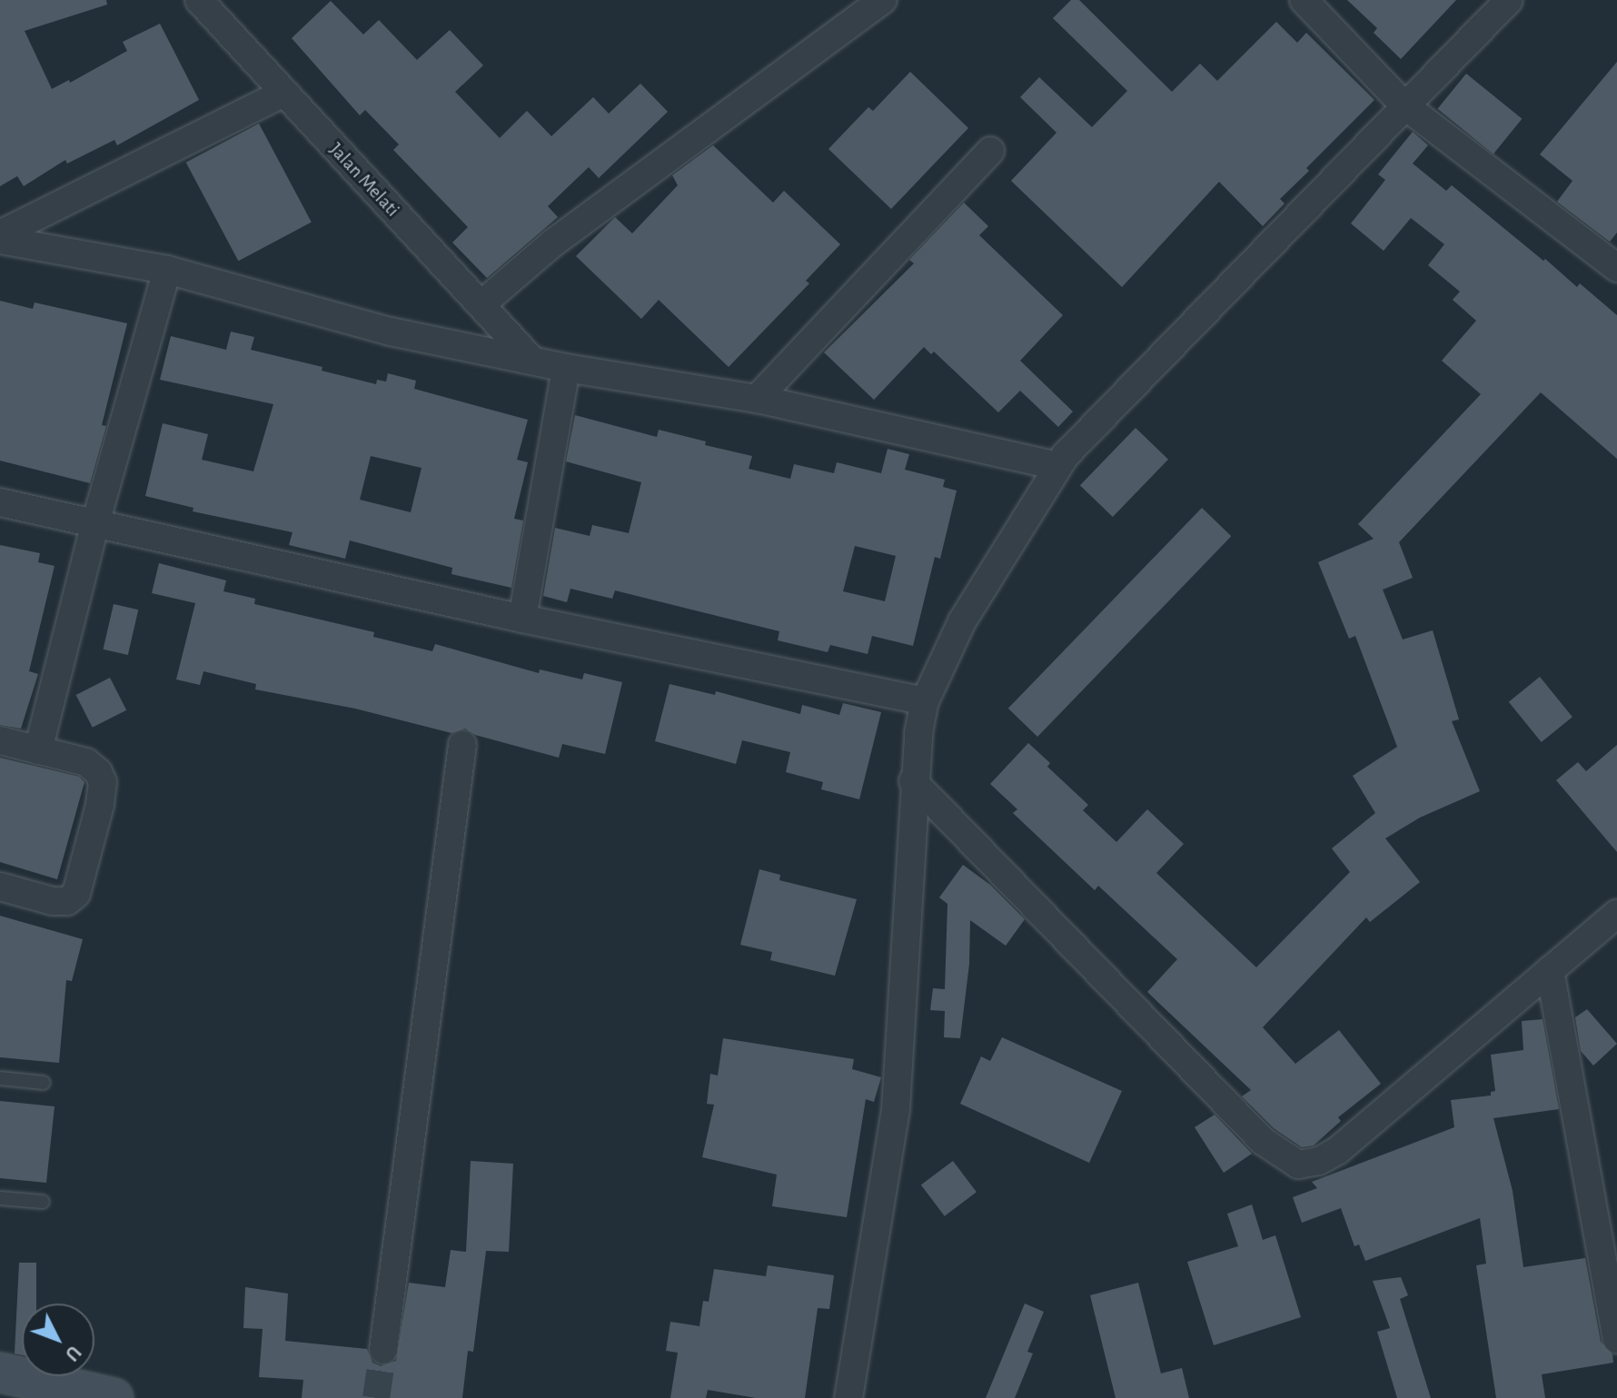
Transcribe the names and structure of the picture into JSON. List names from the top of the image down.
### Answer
{
  "streets": {
    "street": ["Jalan Melati"]
  },
  "north": "bottom right"
}
